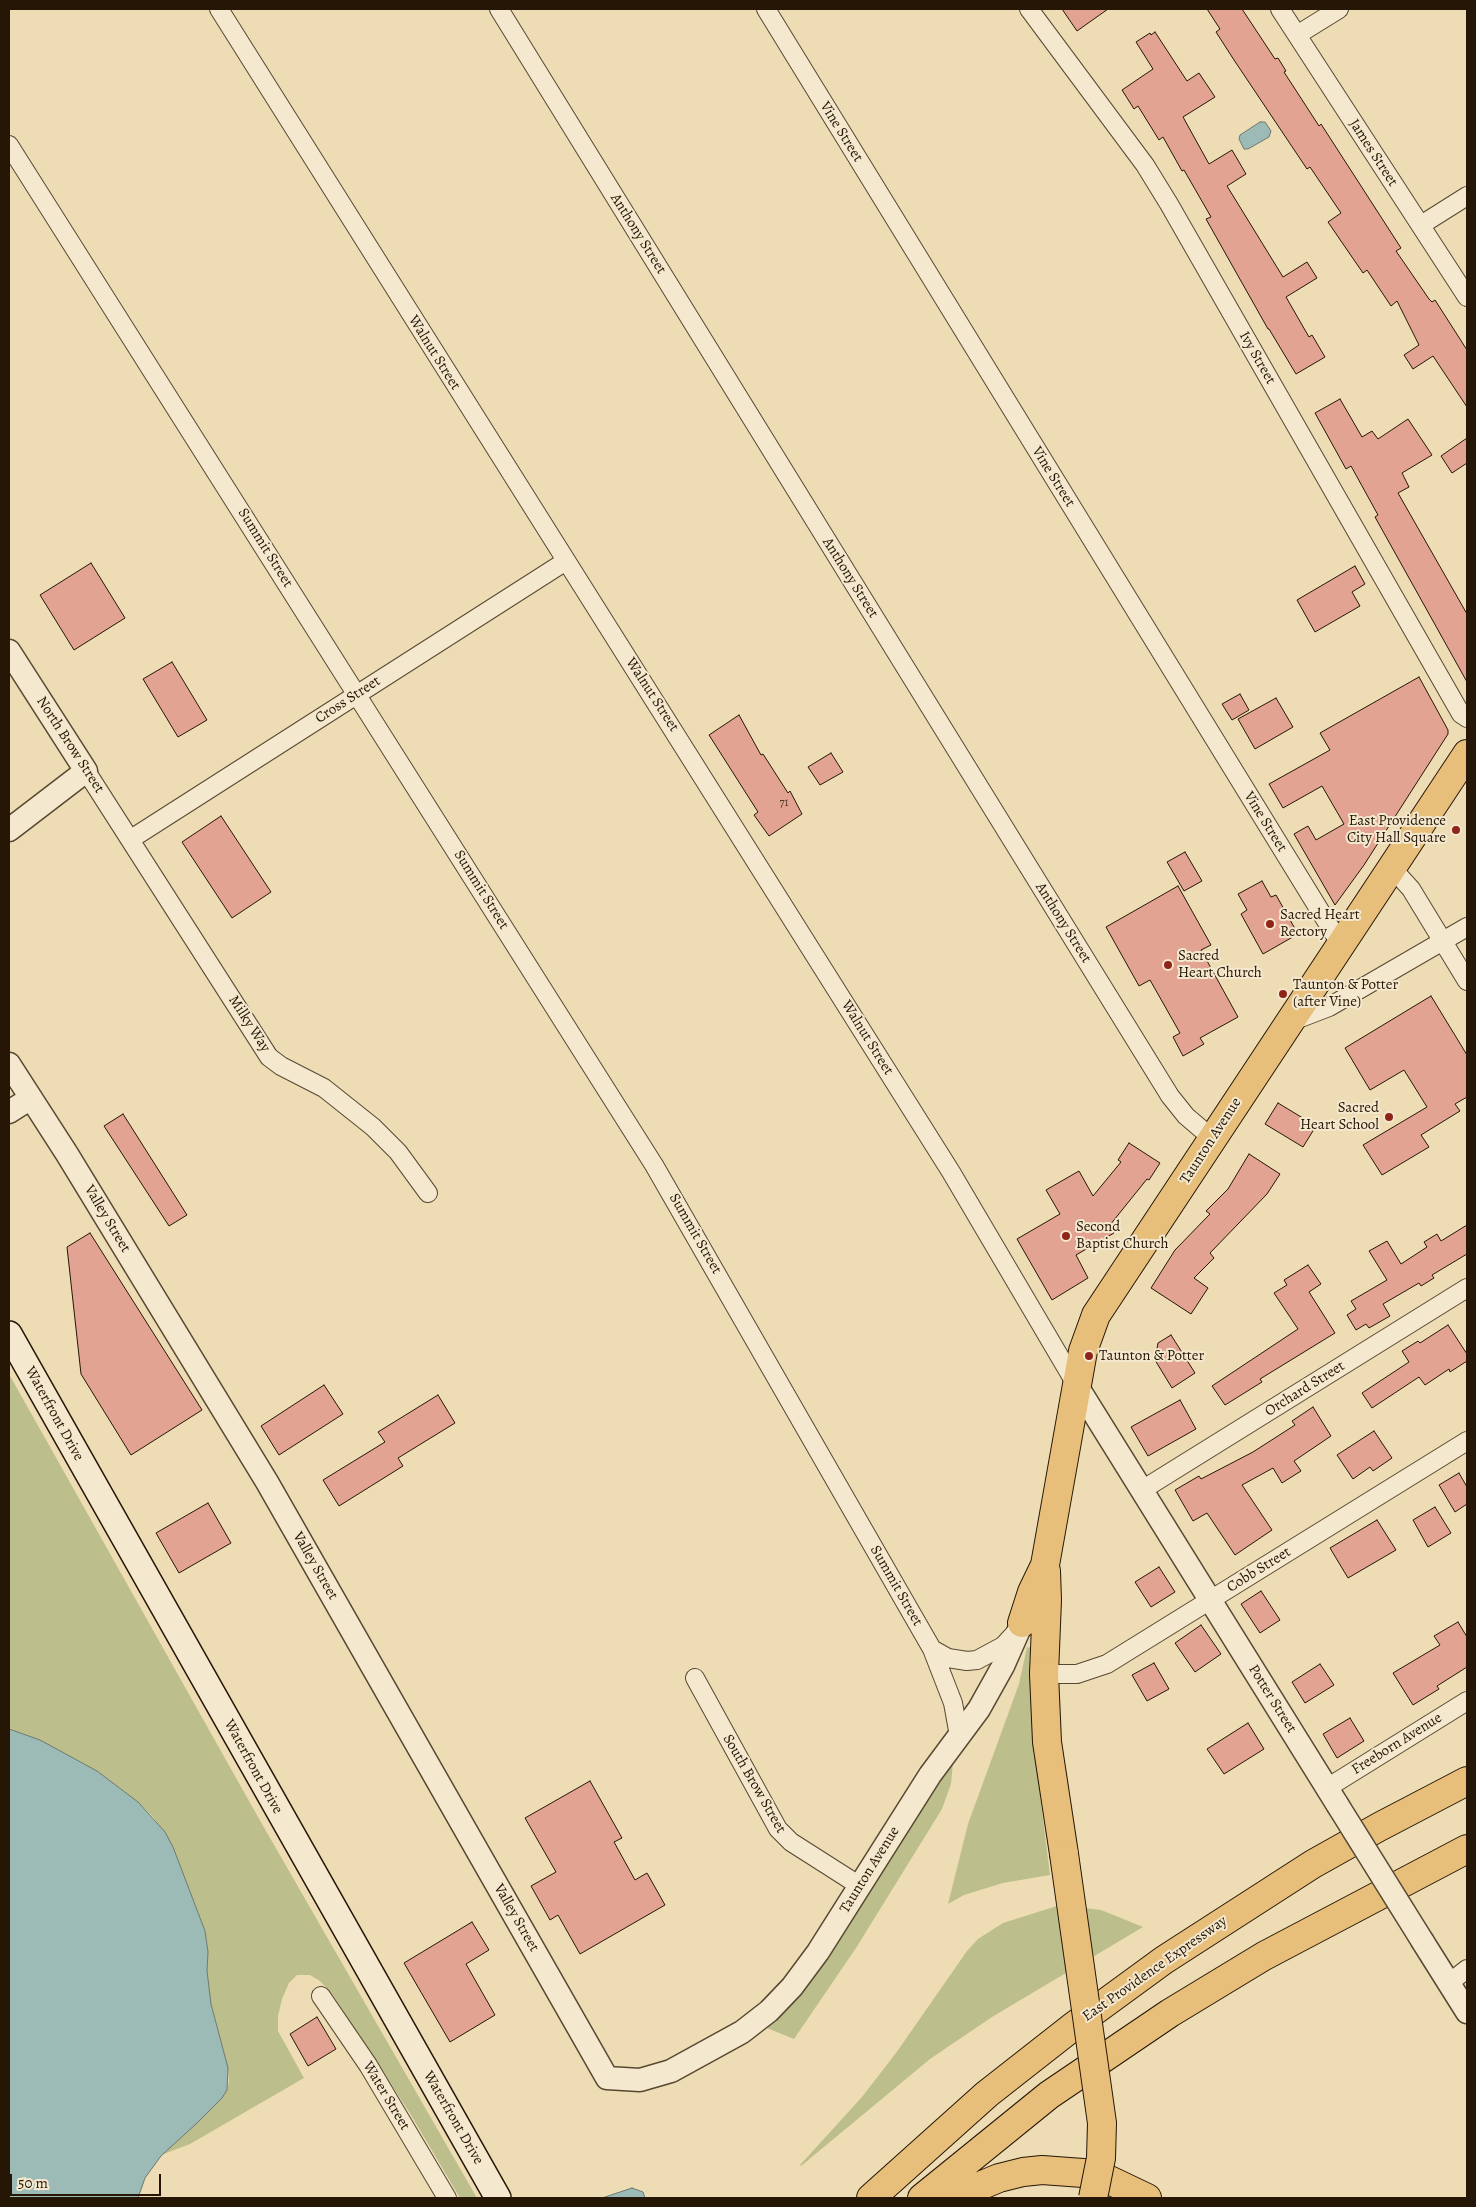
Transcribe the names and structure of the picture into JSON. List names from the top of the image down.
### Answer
{
  "streets": {
    "highway": ["Taunton Avenue", "East Providence Expressway"],
    "main road": ["Waterfront Drive"],
    "street": [
      "Vine Street",
      "James Street",
      "Anthony Street",
      "Walnut Street",
      "Ivy Street",
      "Summit Street",
      "Cross Street",
      "North Brow Street",
      "Milky Way",
      "Valley Street",
      "Orchard Street",
      "Cobb Street",
      "Potter Street",
      "Freeborn Avenue",
      "South Brow Street",
      "Water Street"
    ]
  },
  "crossings": [
    ["Vine Street", "Taunton Avenue"],
    ["Anthony Street", "Taunton Avenue"],
    ["Walnut Street", "Cross Street"],
    ["Walnut Street", "Taunton Avenue"],
    ["Walnut Street", "Potter Street"],
    ["Summit Street", "Cross Street"],
    ["Summit Street", "Taunton Avenue"],
    ["Cross Street", "North Brow Street"],
    ["Cross Street", "Milky Way"],
    ["North Brow Street", "Milky Way"],
    ["Taunton Avenue", "Valley Street"],
    ["Taunton Avenue", "Cobb Street"],
    ["Taunton Avenue", "Potter Street"],
    ["Taunton Avenue", "South Brow Street"],
    ["Orchard Street", "Potter Street"],
    ["Cobb Street", "Potter Street"],
    ["Potter Street", "Freeborn Avenue"]
  ],
  "places": [
    "East Providence City Hall Square",
    "Sacred Heart Rectory",
    "Sacred Heart Church",
    "Taunton & Potter (after Vine)",
    "Sacred Heart School",
    "Second Baptist Church",
    "Taunton & Potter"
  ],
  "house_numbers": ["71"],
  "scale_bar": "50 m"
}
